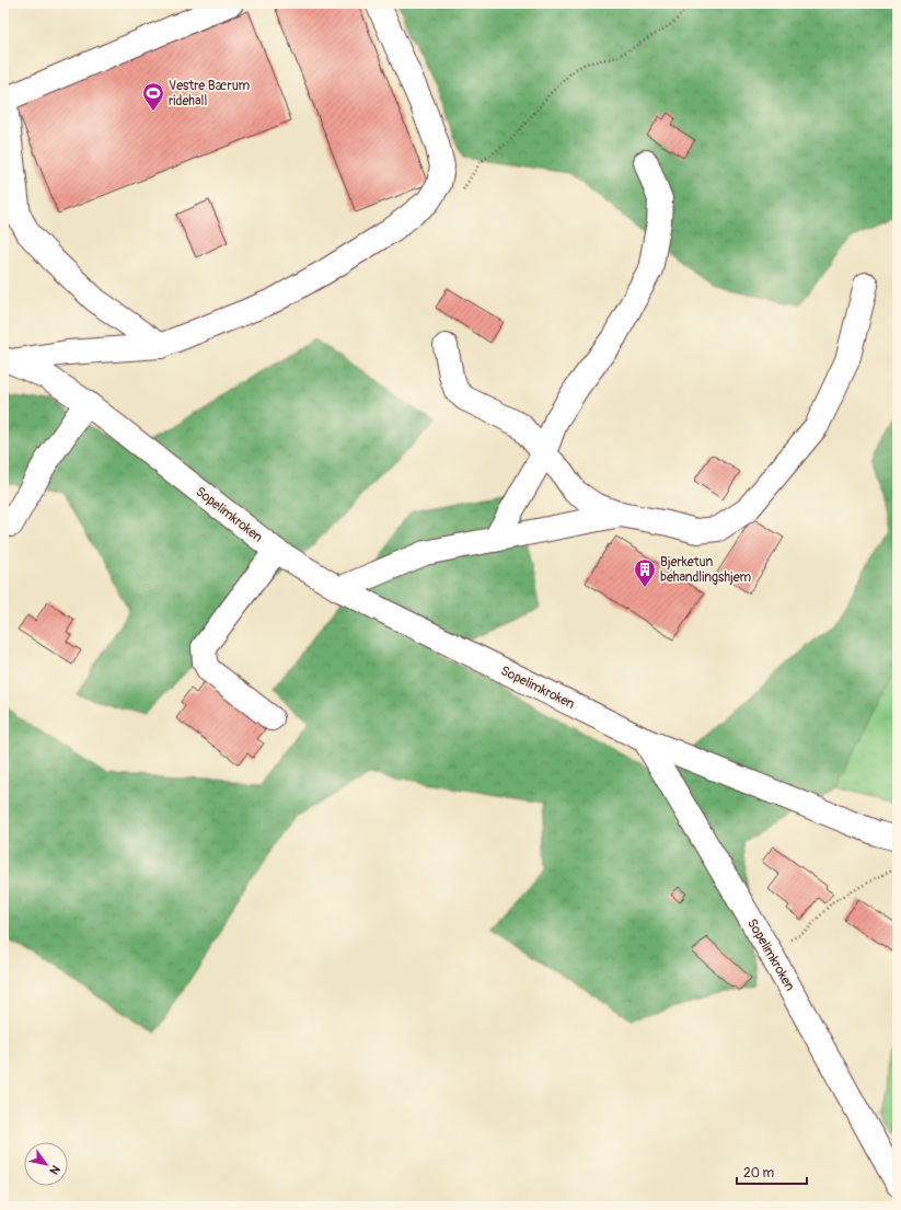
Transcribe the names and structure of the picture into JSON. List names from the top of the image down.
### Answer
{
  "streets": {
    "street": ["Sopelimkroken"]
  },
  "places": {
    "sports": ["Vestre Bærum ridehall"],
    "building": ["Bjerketun behandlingshjem"]
  },
  "scale_bar": "20 m",
  "north": "bottom right"
}
